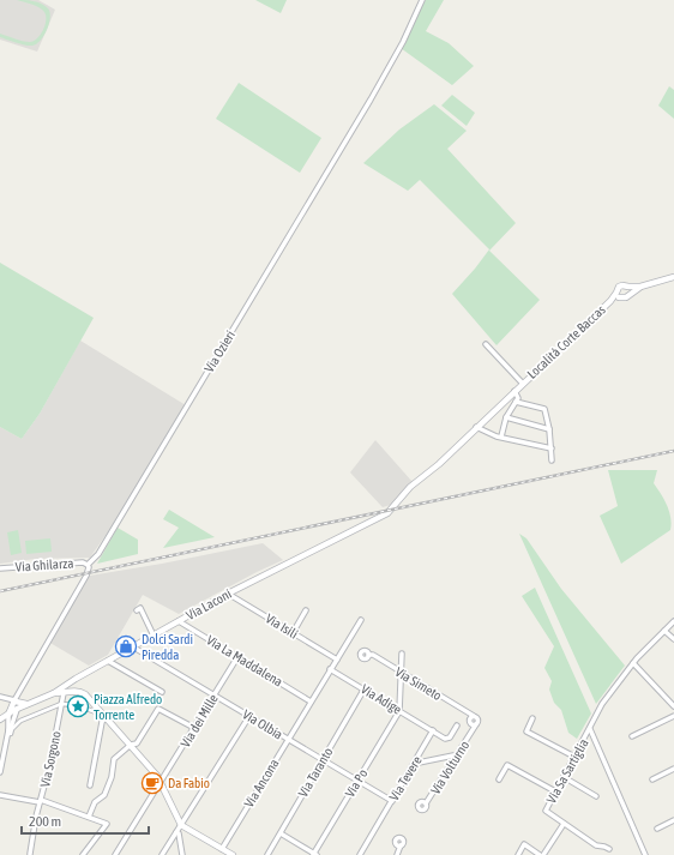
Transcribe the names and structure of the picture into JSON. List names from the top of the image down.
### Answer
{
  "streets": {
    "street": [
      "Località Corte Baccas",
      "Via Ozieri",
      "Via Ghilarza",
      "Via Laconi",
      "Via Isili",
      "Via La Maddalena",
      "Via Simeto",
      "Via Adige",
      "Via dei Mille",
      "Via Olbia",
      "Via Sorgono",
      "Via Volturno",
      "Via Sa Sartiglia",
      "Via Taranto",
      "Via Tevere",
      "Via Ancona",
      "Via Po"
    ]
  },
  "crossings": [
    ["Località Corte Baccas", "Via Laconi"],
    ["Via Ozieri", "Via Ghilarza"],
    ["Via Ozieri", "Via Laconi"],
    ["Via Laconi", "Via Isili"],
    ["Via Laconi", "Via La Maddalena"],
    ["Via Laconi", "Via Olbia"],
    ["Via Isili", "Via Ancona"],
    ["Via La Maddalena", "Via dei Mille"],
    ["Via La Maddalena", "Via Ancona"],
    ["Via Adige", "Via Taranto"],
    ["Via Adige", "Via Tevere"],
    ["Via Adige", "Via Ancona"],
    ["Via Adige", "Via Po"],
    ["Via dei Mille", "Via Olbia"],
    ["Via Olbia", "Via Taranto"],
    ["Via Olbia", "Via Tevere"],
    ["Via Olbia", "Via Ancona"],
    ["Via Olbia", "Via Po"]
  ],
  "places": {
    "shop": ["Dolci Sardi Piredda"],
    "place": ["Piazza Alfredo Torrente"],
    "cafe": ["Da Fabio"]
  },
  "scale_bar": "200 m"
}
